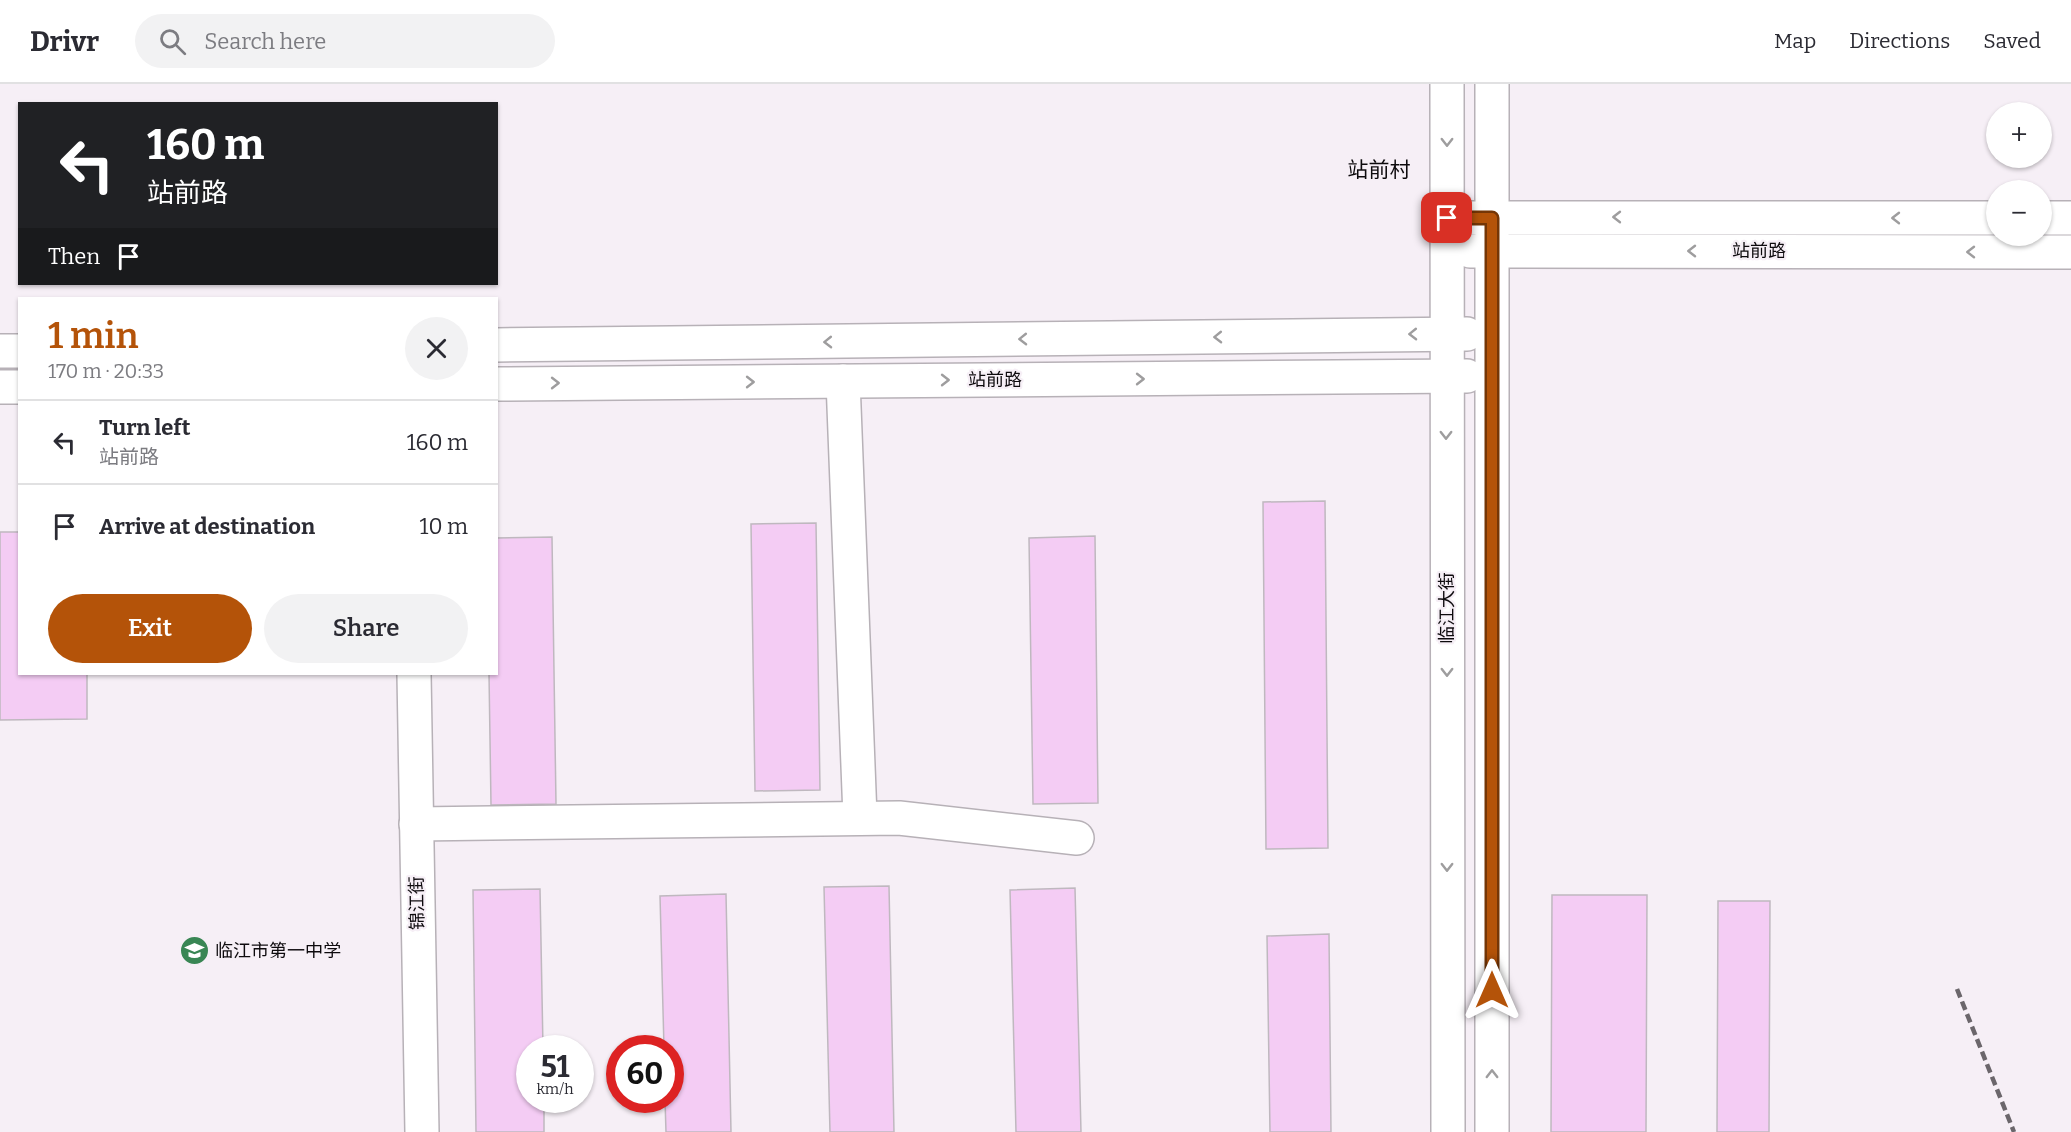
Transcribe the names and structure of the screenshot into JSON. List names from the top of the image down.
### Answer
{
  "streets": {
    "main road": ["站前路", "临江大街", "锦江街"]
  },
  "crossings": [
    ["站前路", "临江大街"]
  ],
  "districts": ["站前村"],
  "places": {
    "school or university": ["临江市第一中学"]
  },
  "page": {
    "header": "Drivr",
    "search": "Search here",
    "nav": ["Map", "Directions", "Saved"],
    "map_buttons": ["+", "−"],
    "turn": ["160 m", "站前路"],
    "then": "Then",
    "heading": ["1 min", "170 m · 20:33"],
    "list": [
      {
        "name": "Turn left",
        "note": "站前路",
        "value": "160 m"
      },
      {
        "name": "Arrive at destination",
        "value": "10 m"
      }
    ],
    "buttons": ["Exit", "Share"],
    "speed": "51 km/h",
    "limit": "60"
  }
}
